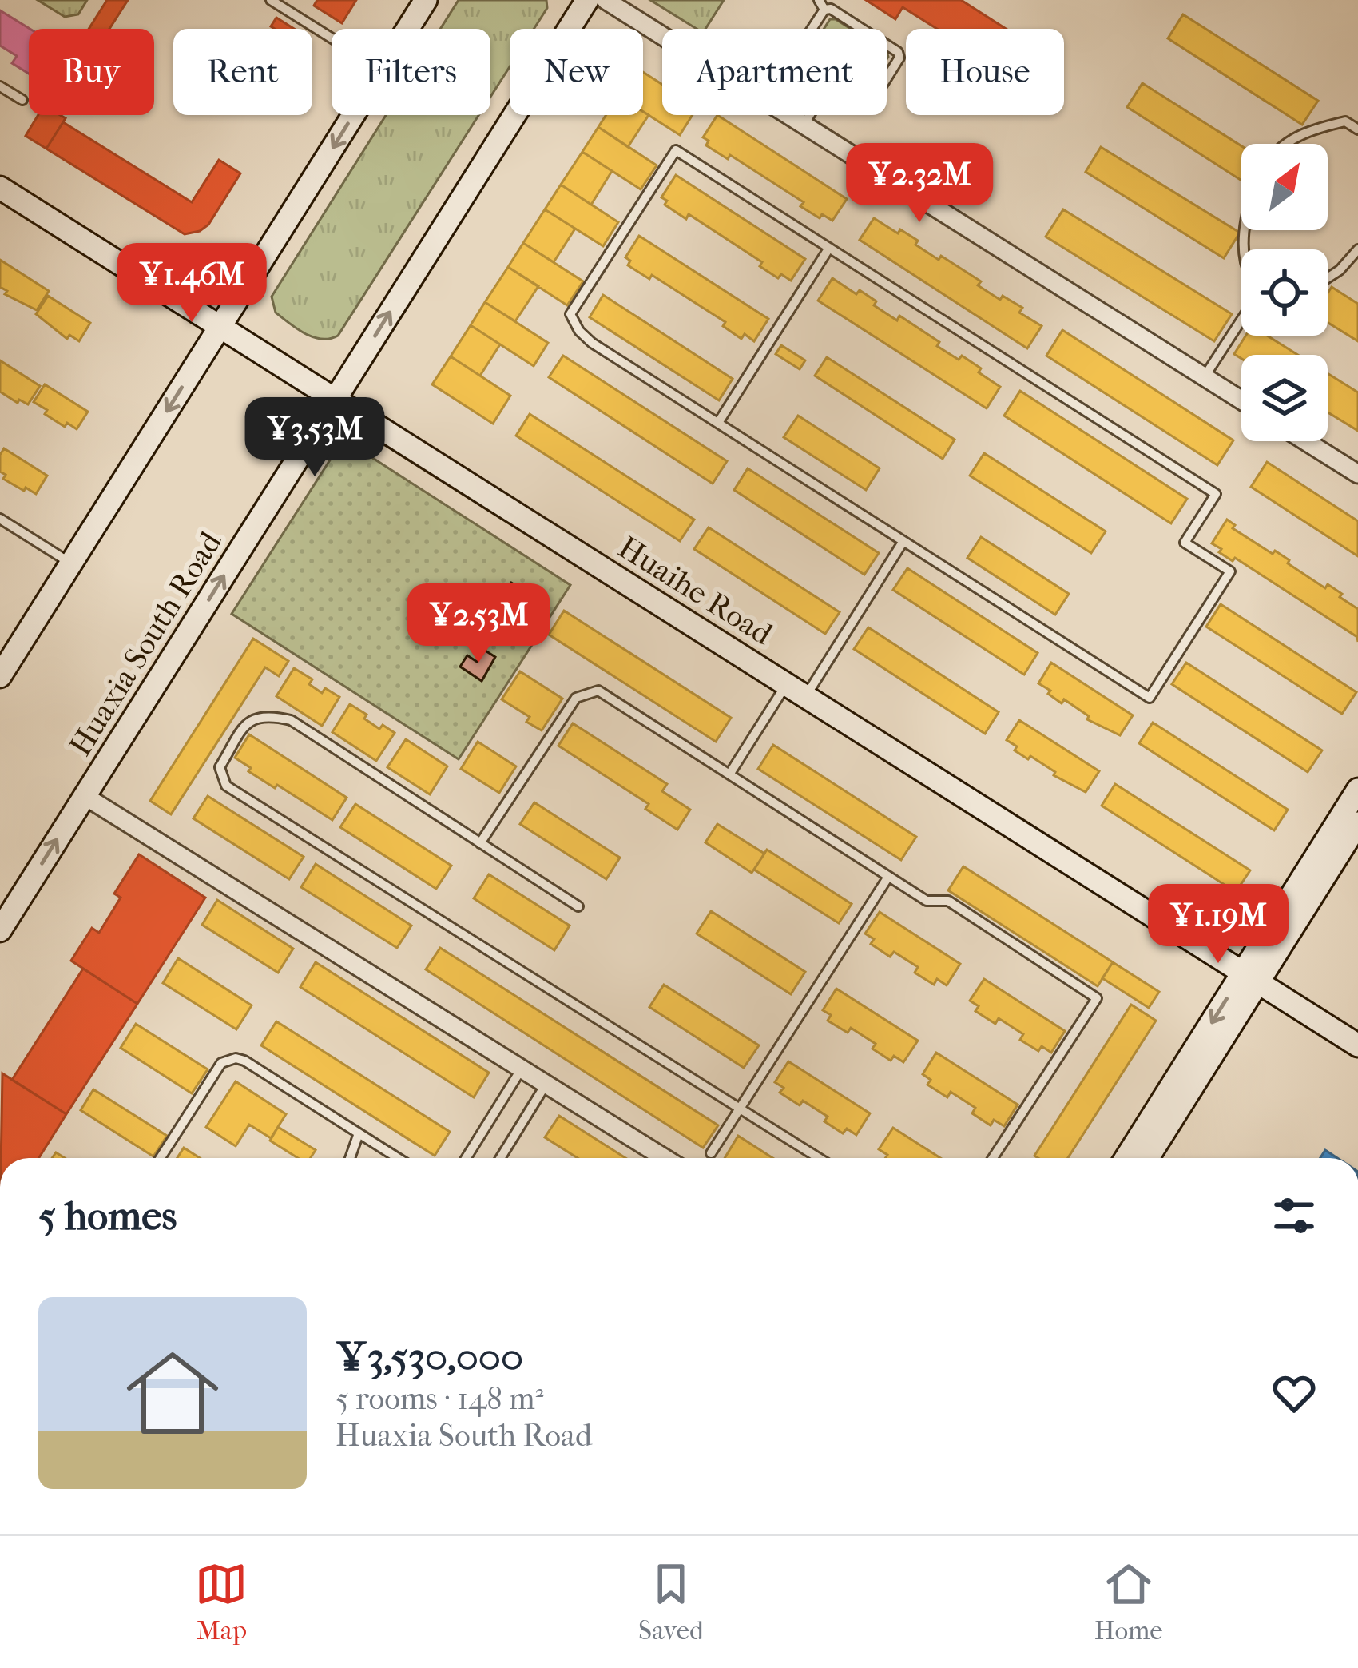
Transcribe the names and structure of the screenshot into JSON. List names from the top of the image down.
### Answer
{
  "streets": {
    "street": ["Huaihe Road", "Huaxia South Road"]
  },
  "crossings": [
    ["Huaihe Road", "Huaxia South Road"]
  ],
  "north": "top right",
  "page": {
    "chip": [
      "Buy",
      "Rent",
      "Filters",
      "New",
      "Apartment",
      "House"
    ],
    "price": [
      "¥2.32M",
      "¥1.46M",
      "¥3.53M",
      "¥2.53M",
      "¥1.19M"
    ],
    "heading": "5 homes",
    "list": [
      {
        "name": "¥3,530,000",
        "note": "5 rooms · 148 m² · Huaxia South Road"
      }
    ],
    "tabs": ["Map", "Saved", "Home"]
  }
}
